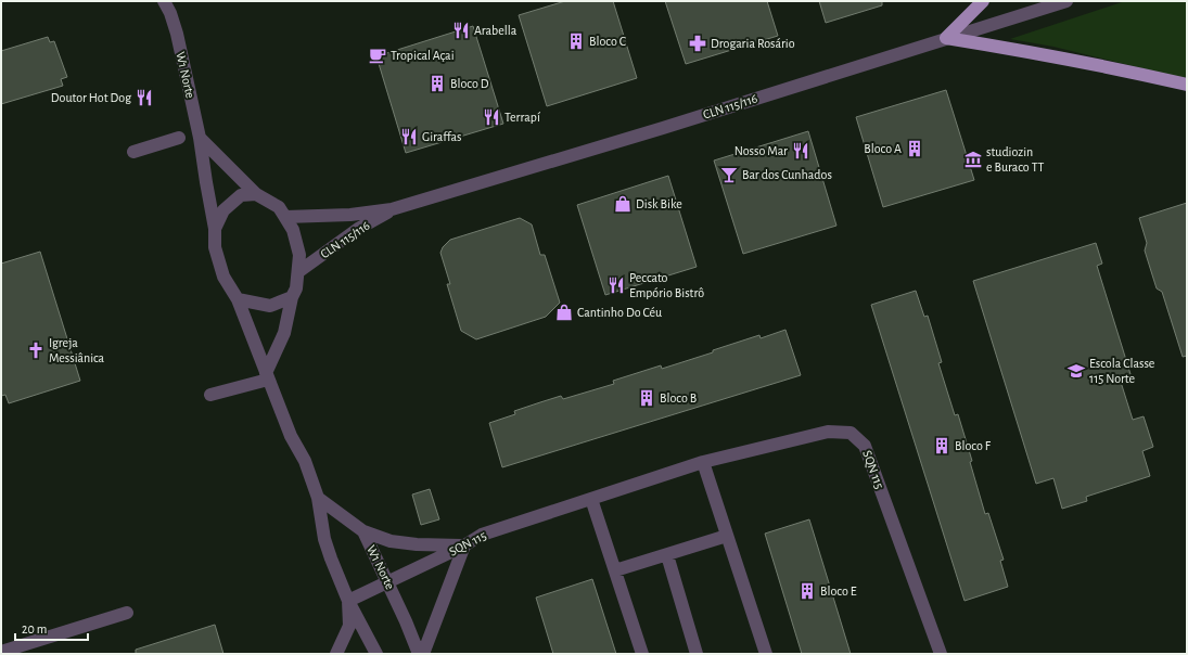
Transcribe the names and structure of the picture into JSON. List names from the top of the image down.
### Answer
{
  "streets": {
    "street": ["W1 Norte", "CLN 115/116", "SQN 115"]
  },
  "crossings": [
    ["W1 Norte", "CLN 115/116"],
    ["W1 Norte", "SQN 115"]
  ],
  "places": {
    "restaurant": [
      "Arabella",
      "Doutor Hot Dog",
      "Terrapí",
      "Giraffas",
      "Nosso Mar",
      "Peccato Empório Bistrô"
    ],
    "building": [
      "Bloco C",
      "Bloco D",
      "Bloco A",
      "Bloco B",
      "Bloco F",
      "Bloco E"
    ],
    "pharmacy": ["Drogaria Rosário"],
    "cafe": ["Tropical Açai"],
    "museum": ["studiozin e Buraco TT"],
    "bar": ["Bar dos Cunhados"],
    "shop": ["Disk Bike", "Cantinho Do Céu"],
    "church": ["Igreja Messiânica"],
    "school or university": ["Escola Classe 115 Norte"]
  },
  "scale_bar": "20 m"
}
